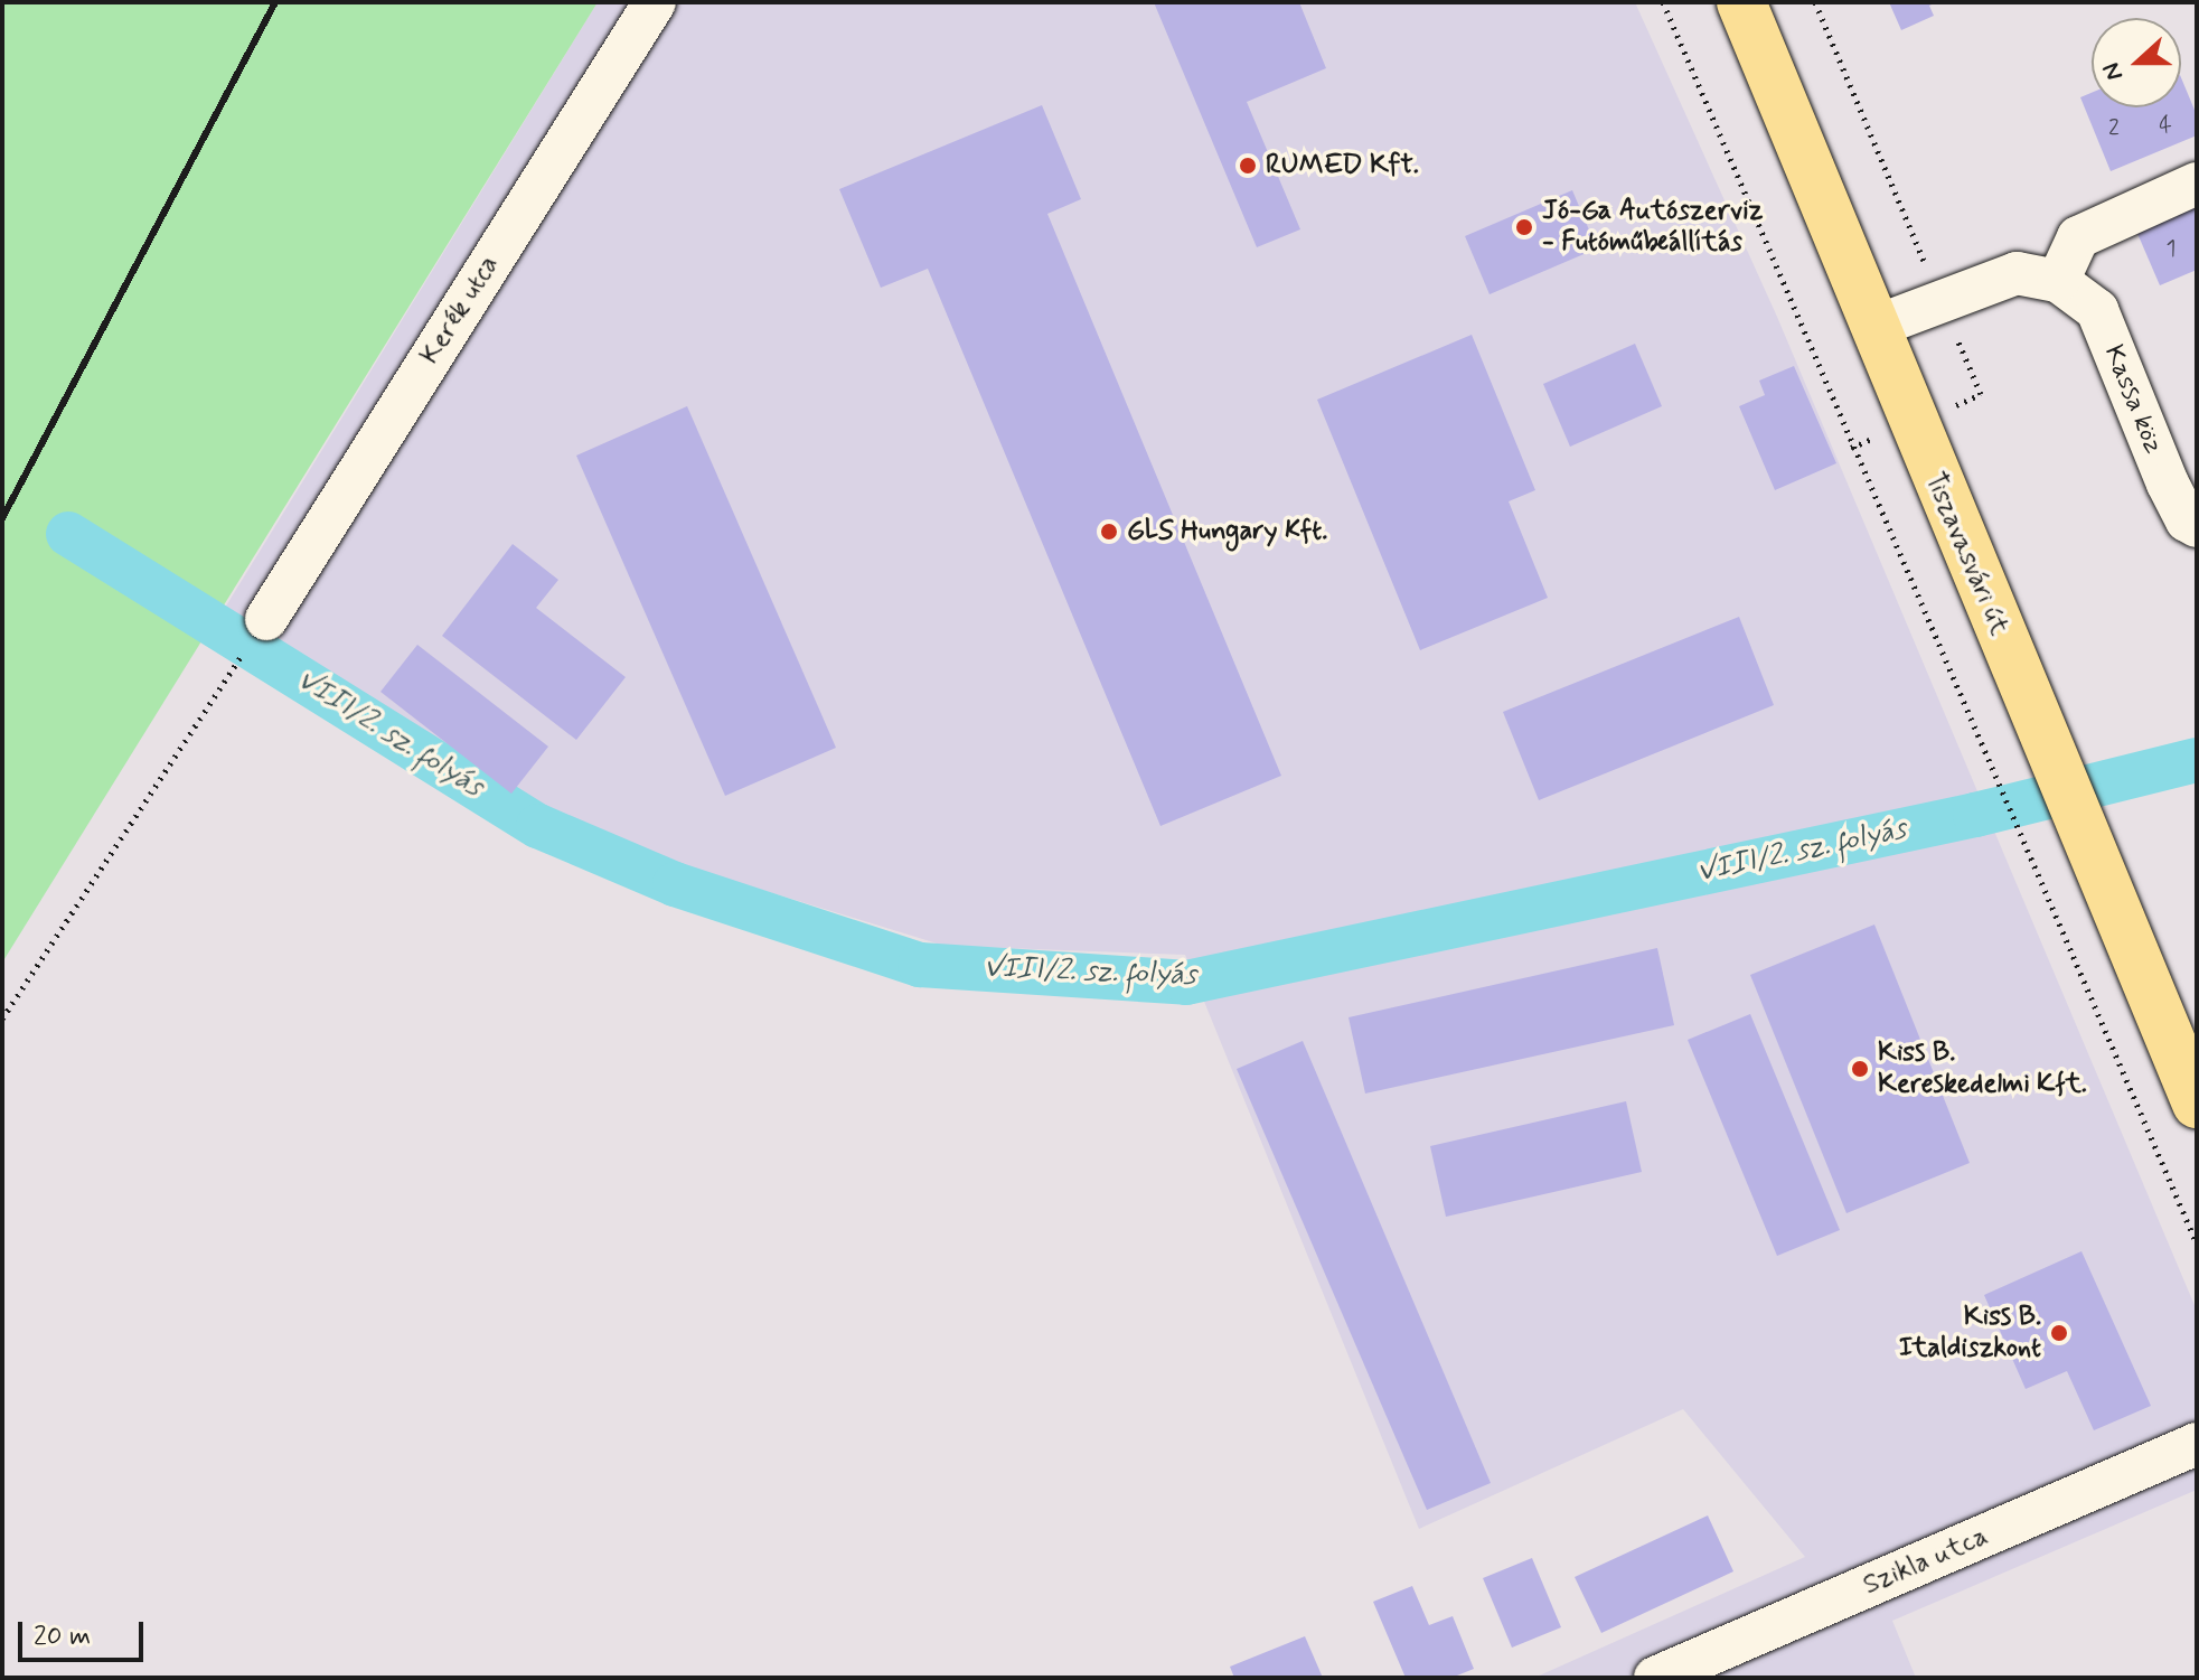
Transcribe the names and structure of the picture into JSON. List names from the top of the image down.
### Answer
{
  "streets": {
    "main road": ["Tiszavasvári út"],
    "street": ["Kerék utca", "Kassa köz", "Szikla utca"]
  },
  "water": ["VIII/2. sz. folyás"],
  "places": [
    "RUMED Kft.",
    "Jó-Ga Autószerviz - Futóműbeállítás",
    "GLS Hungary Kft.",
    "Kiss B. Kereskedelmi Kft.",
    "Kiss B. Italdiszkont"
  ],
  "house_numbers": ["4", "2", "1"],
  "scale_bar": "20 m",
  "north": "left"
}
